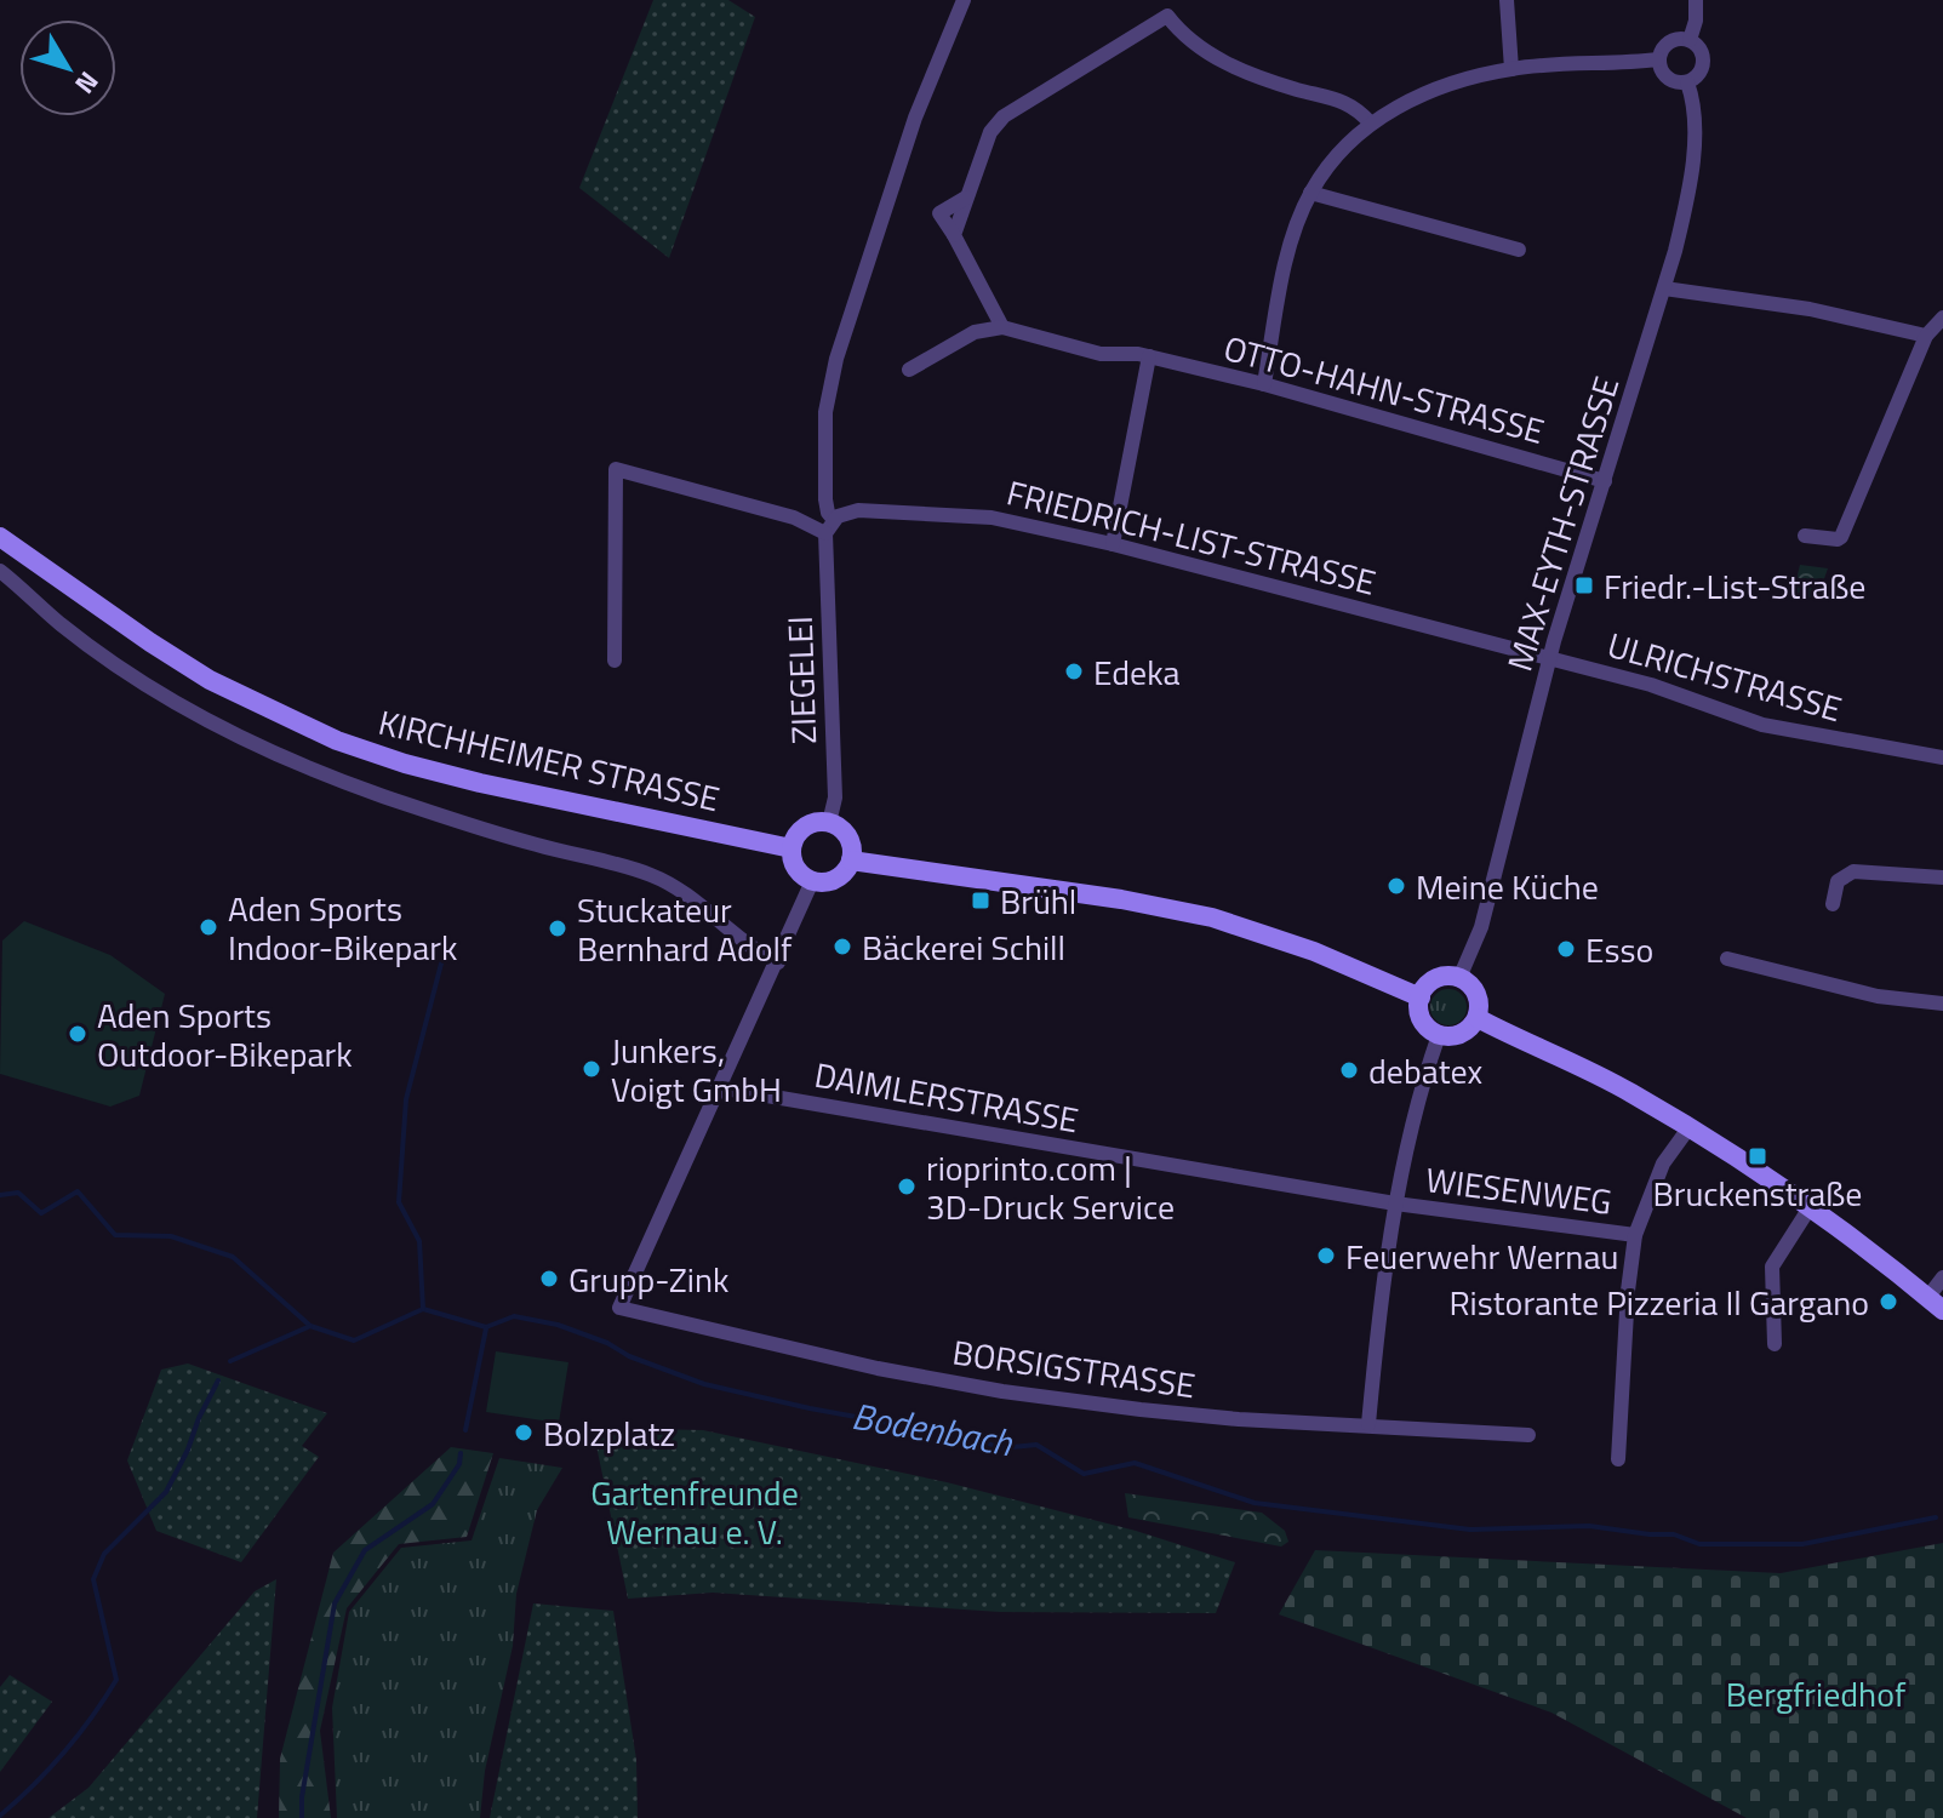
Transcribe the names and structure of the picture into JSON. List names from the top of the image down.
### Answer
{
  "streets": {
    "main road": ["KIRCHHEIMER STRASSE"],
    "street": [
      "OTTO-HAHN-STRASSE",
      "MAX-EYTH-STRASSE",
      "FRIEDRICH-LIST-STRASSE",
      "ULRICHSTRASSE",
      "ZIEGELEI",
      "DAIMLERSTRASSE",
      "WIESENWEG",
      "BORSIGSTRASSE"
    ]
  },
  "crossings": [
    ["OTTO-HAHN-STRASSE", "MAX-EYTH-STRASSE"],
    ["MAX-EYTH-STRASSE", "FRIEDRICH-LIST-STRASSE"],
    ["MAX-EYTH-STRASSE", "ULRICHSTRASSE"],
    ["FRIEDRICH-LIST-STRASSE", "ULRICHSTRASSE"],
    ["FRIEDRICH-LIST-STRASSE", "ZIEGELEI"],
    ["ZIEGELEI", "KIRCHHEIMER STRASSE"],
    ["DAIMLERSTRASSE", "WIESENWEG"],
    ["DAIMLERSTRASSE", "BORSIGSTRASSE"]
  ],
  "water": ["Bodenbach"],
  "parks": ["Gartenfreunde Wernau e. V.", "Bergfriedhof"],
  "places": {
    "transit": ["Friedr.-List-Straße", "Brühl", "Bruckenstraße"],
    "other": [
      "Edeka",
      "Meine Küche",
      "Aden Sports Indoor-Bikepark",
      "Stuckateur Bernhard Adolf",
      "Bäckerei Schill",
      "Esso",
      "Aden Sports Outdoor-Bikepark",
      "Junkers, Voigt GmbH",
      "debatex",
      "rioprinto.com | 3D-Druck Service",
      "Feuerwehr Wernau",
      "Grupp-Zink",
      "Ristorante Pizzeria Il Gargano",
      "Bolzplatz"
    ]
  },
  "north": "bottom right"
}
